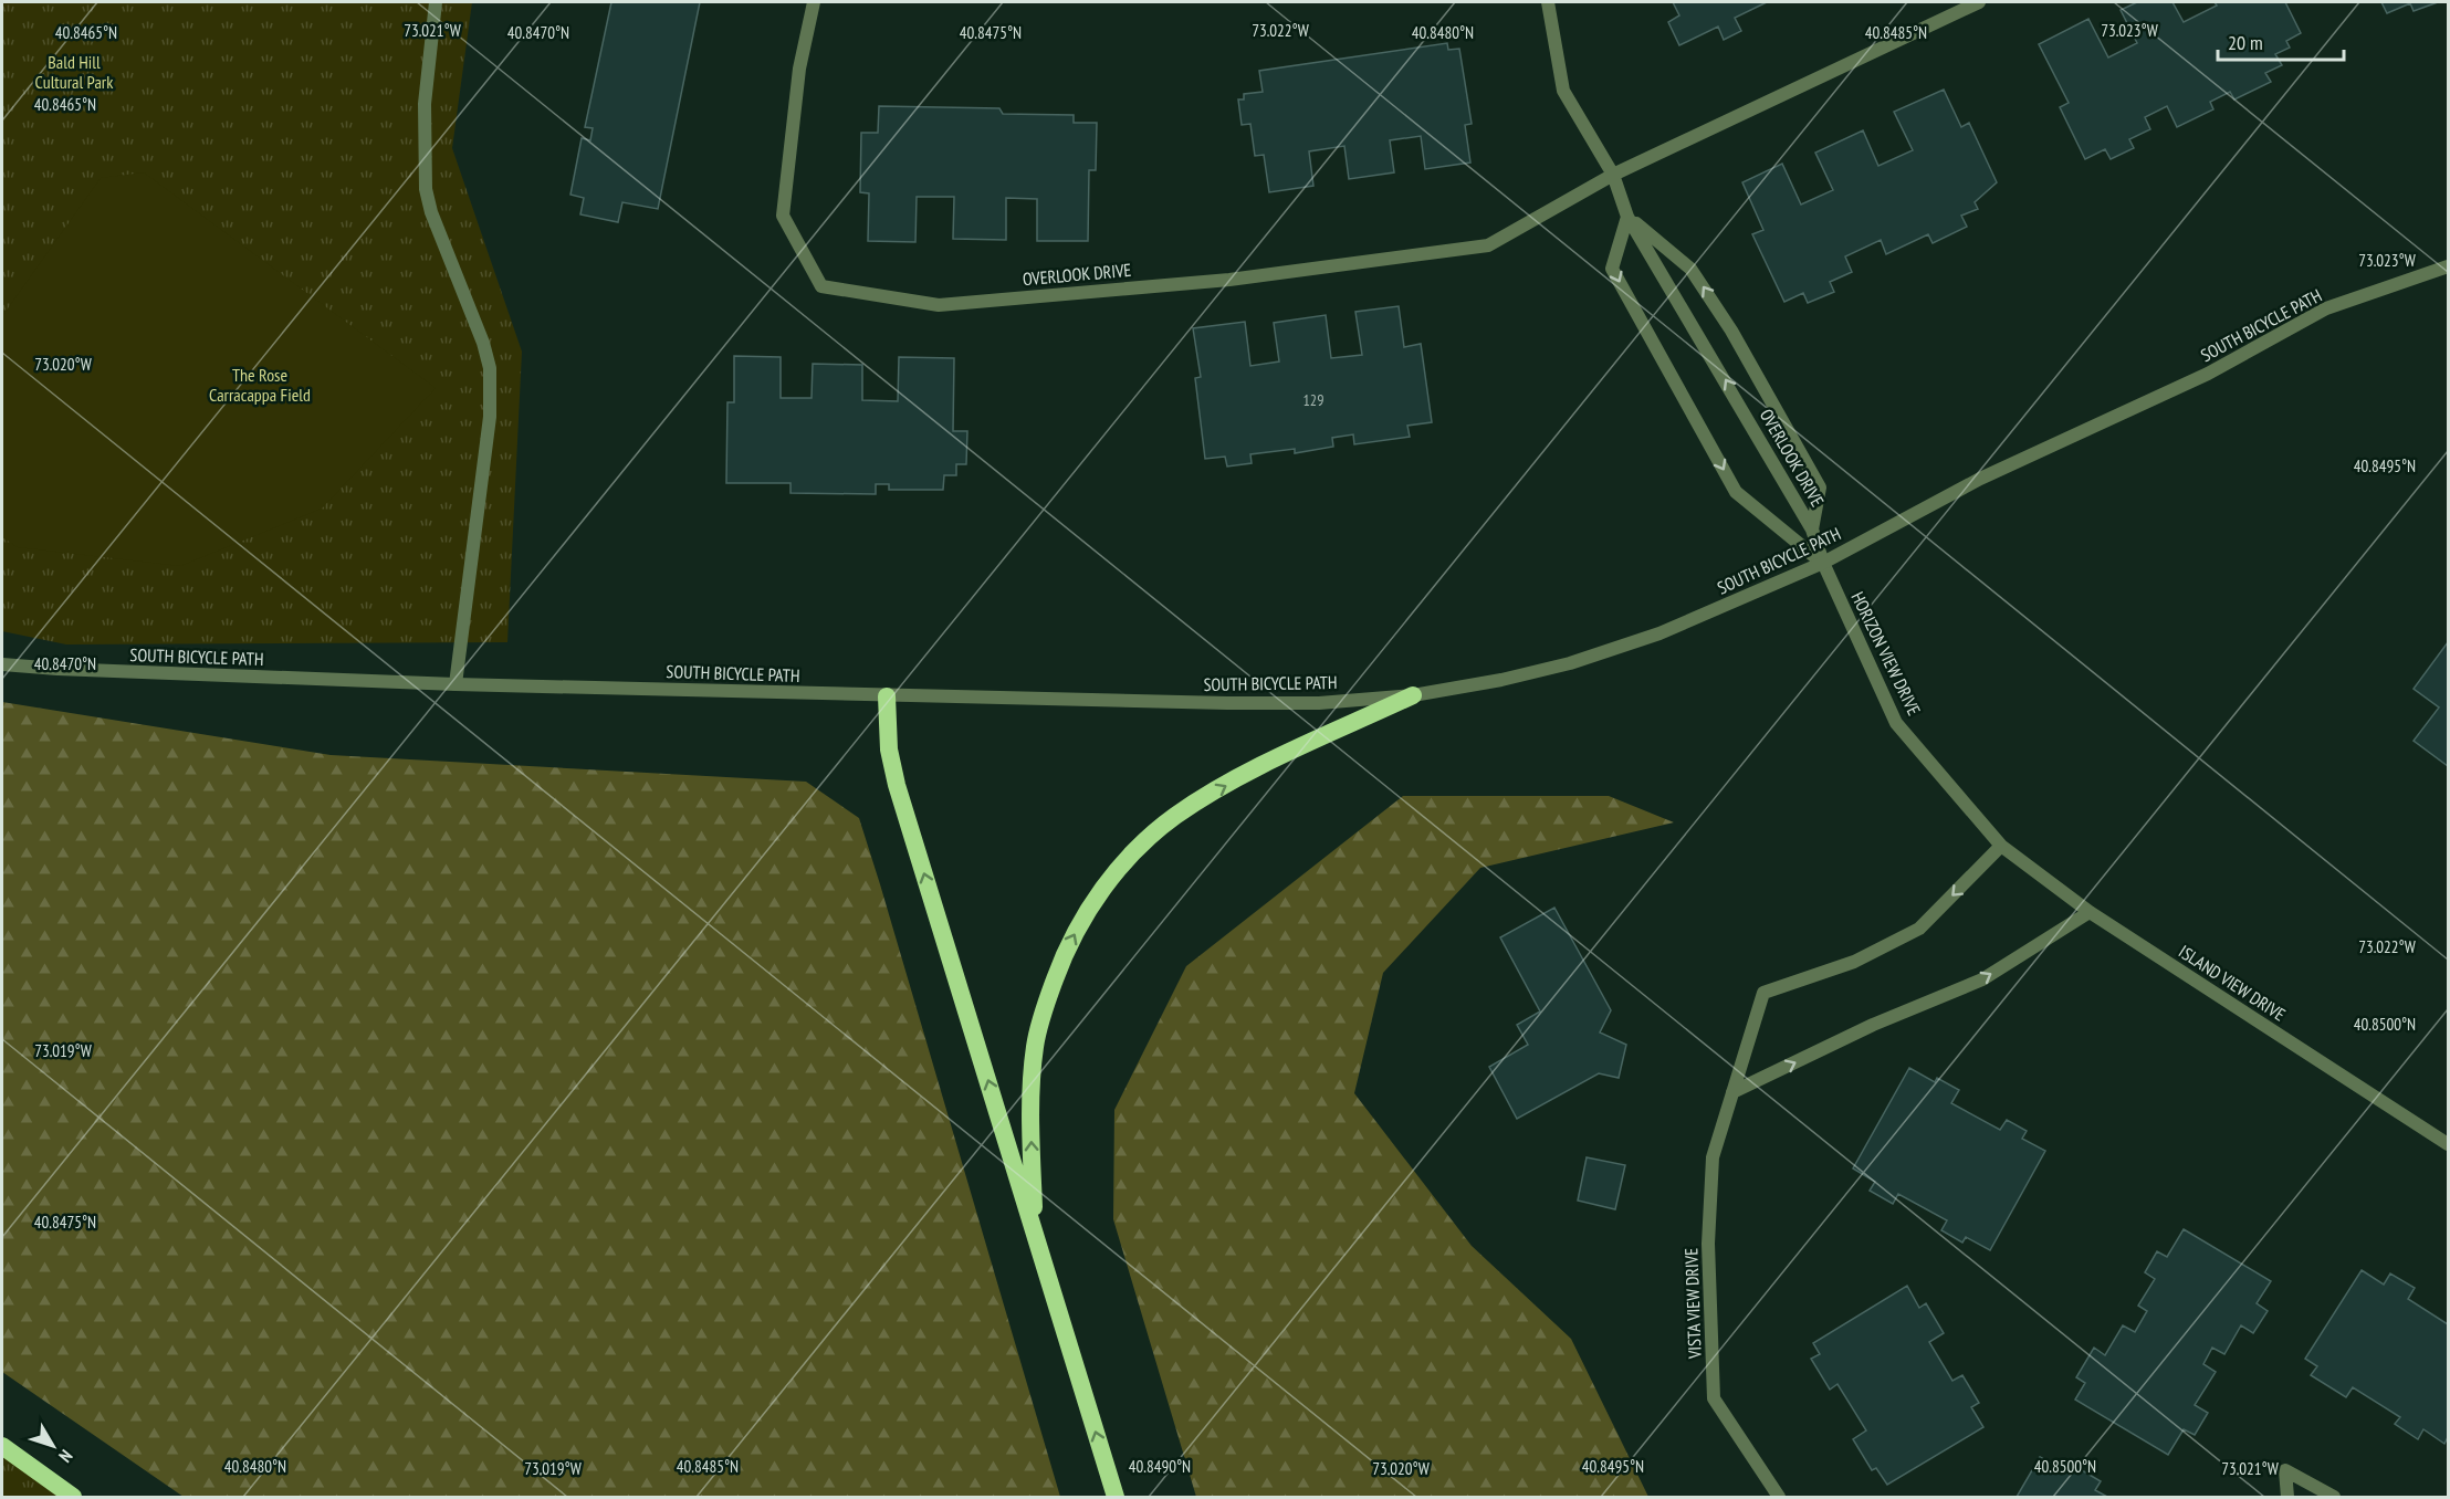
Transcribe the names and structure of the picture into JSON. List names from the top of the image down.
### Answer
{
  "streets": {
    "street": [
      "OVERLOOK DRIVE",
      "SOUTH BICYCLE PATH",
      "HORIZON VIEW DRIVE",
      "ISLAND VIEW DRIVE",
      "VISTA VIEW DRIVE"
    ]
  },
  "crossings": [
    ["OVERLOOK DRIVE", "SOUTH BICYCLE PATH"],
    ["OVERLOOK DRIVE", "HORIZON VIEW DRIVE"],
    ["SOUTH BICYCLE PATH", "HORIZON VIEW DRIVE"],
    ["HORIZON VIEW DRIVE", "ISLAND VIEW DRIVE"],
    ["HORIZON VIEW DRIVE", "VISTA VIEW DRIVE"],
    ["ISLAND VIEW DRIVE", "VISTA VIEW DRIVE"]
  ],
  "parks": ["Bald Hill Cultural Park", "The Rose Carracappa Field"],
  "house_numbers": ["129"],
  "scale_bar": "20 m",
  "north": "bottom right",
  "coordinates": [
    "73.021°W",
    "73.022°W",
    "73.023°W",
    "40.8465°N",
    "40.8470°N",
    "40.8475°N",
    "40.8480°N",
    "40.8485°N",
    "73.020°W",
    "40.8495°N",
    "40.8500°N",
    "73.019°W",
    "40.8490°N"
  ]
}
